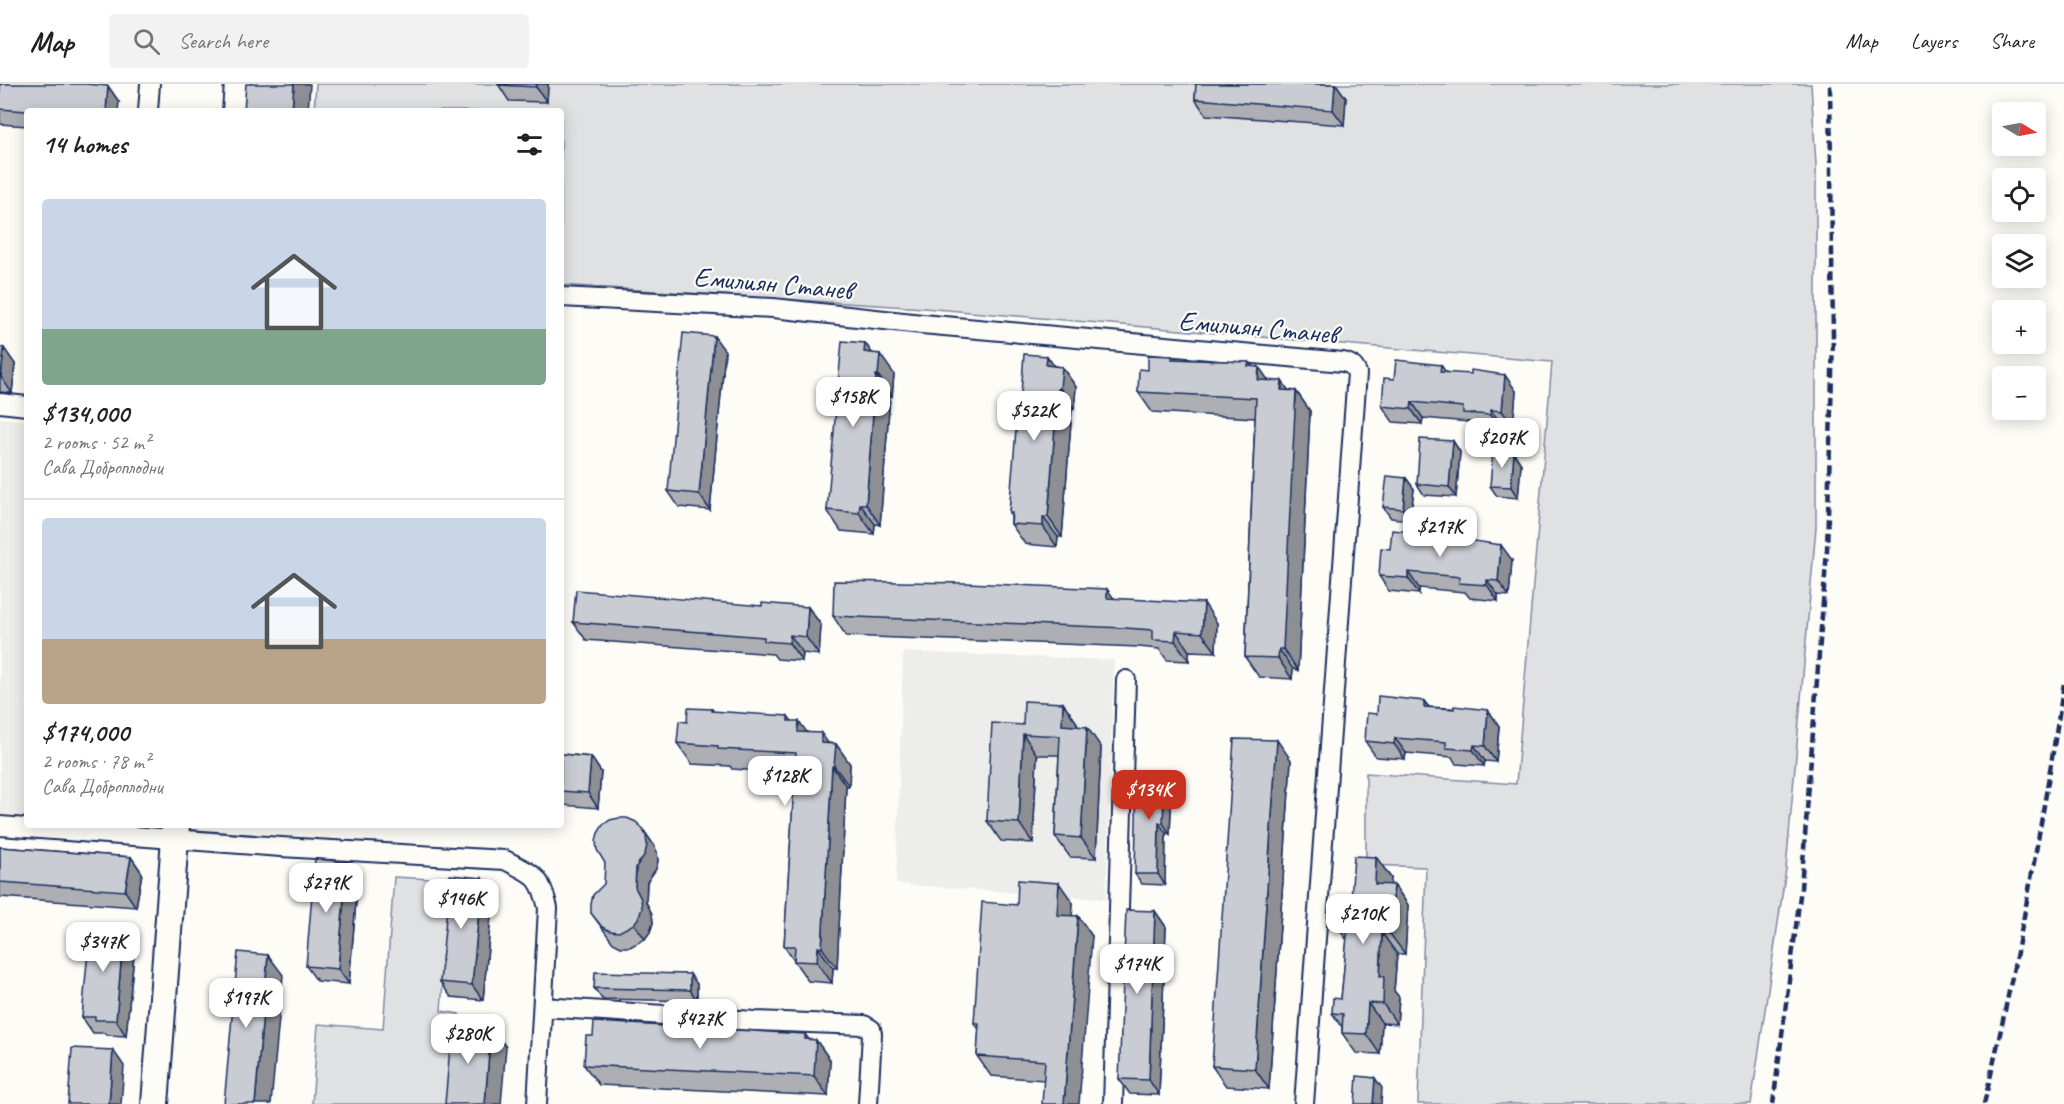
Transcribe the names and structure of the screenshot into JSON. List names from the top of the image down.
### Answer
{
  "streets": {
    "street": ["Емилиян Станев"]
  },
  "north": "right",
  "page": {
    "header": "Map",
    "search": "Search here",
    "nav": ["Map", "Layers", "Share"],
    "map_buttons": ["+", "−"],
    "heading": "14 homes",
    "list": [
      {
        "name": "$134,000",
        "note": "2 rooms · 52 m² · Сава Доброплодни"
      },
      {
        "name": "$174,000",
        "note": "2 rooms · 78 m² · Сава Доброплодни"
      }
    ],
    "price": [
      "$158K",
      "$522K",
      "$207K",
      "$217K",
      "$128K",
      "$134K",
      "$279K",
      "$146K",
      "$210K",
      "$347K",
      "$174K",
      "$197K",
      "$427K",
      "$280K"
    ]
  }
}
